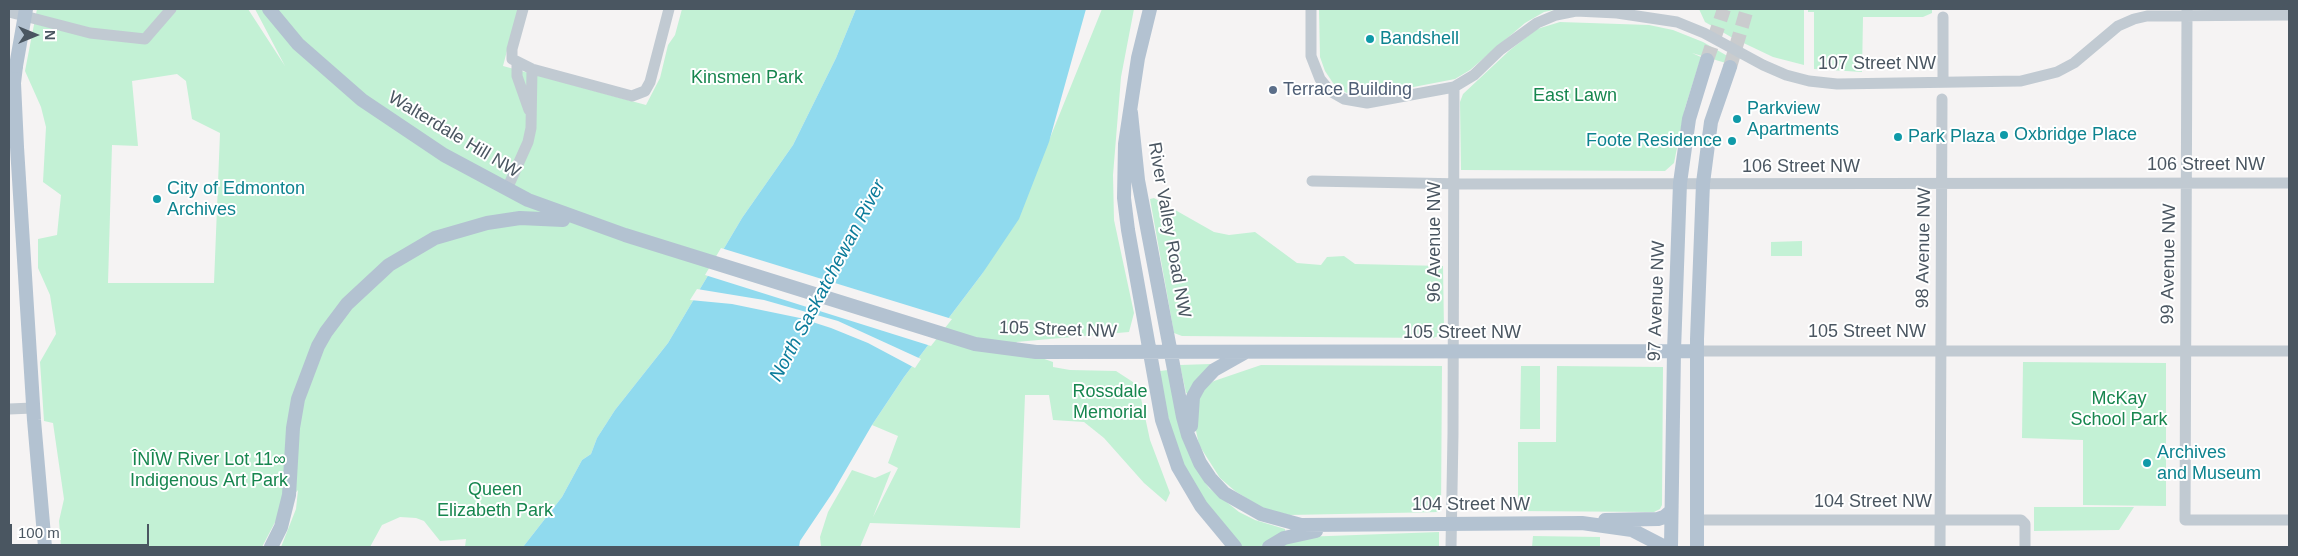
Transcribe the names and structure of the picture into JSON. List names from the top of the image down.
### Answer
{
  "streets": {
    "main road": [
      "Walterdale Hill NW",
      "River Valley Road NW",
      "97 Avenue NW",
      "105 Street NW",
      "104 Street NW"
    ],
    "street": [
      "107 Street NW",
      "106 Street NW",
      "96 Avenue NW",
      "98 Avenue NW",
      "99 Avenue NW"
    ]
  },
  "crossings": [
    ["107 Street NW", "96 Avenue NW"],
    ["107 Street NW", "99 Avenue NW"],
    ["Walterdale Hill NW", "105 Street NW"],
    ["106 Street NW", "96 Avenue NW"],
    ["106 Street NW", "98 Avenue NW"],
    ["106 Street NW", "99 Avenue NW"],
    ["106 Street NW", "97 Avenue NW"],
    ["River Valley Road NW", "105 Street NW"],
    ["River Valley Road NW", "104 Street NW"],
    ["96 Avenue NW", "105 Street NW"],
    ["96 Avenue NW", "104 Street NW"],
    ["98 Avenue NW", "105 Street NW"],
    ["98 Avenue NW", "104 Street NW"],
    ["99 Avenue NW", "105 Street NW"],
    ["97 Avenue NW", "105 Street NW"]
  ],
  "water": ["North Saskatchewan River"],
  "parks": [
    "Kinsmen Park",
    "East Lawn",
    "Rossdale Memorial",
    "McKay School Park",
    "ÎNÎW River Lot 11∞ Indigenous Art Park",
    "Queen Elizabeth Park"
  ],
  "places": [
    "Bandshell",
    "Terrace Building",
    "Parkview Apartments",
    "Oxbridge Place",
    "Park Plaza",
    "Foote Residence",
    "City of Edmonton Archives",
    "Archives and Museum"
  ],
  "scale_bar": "100 m",
  "north": "right"
}
